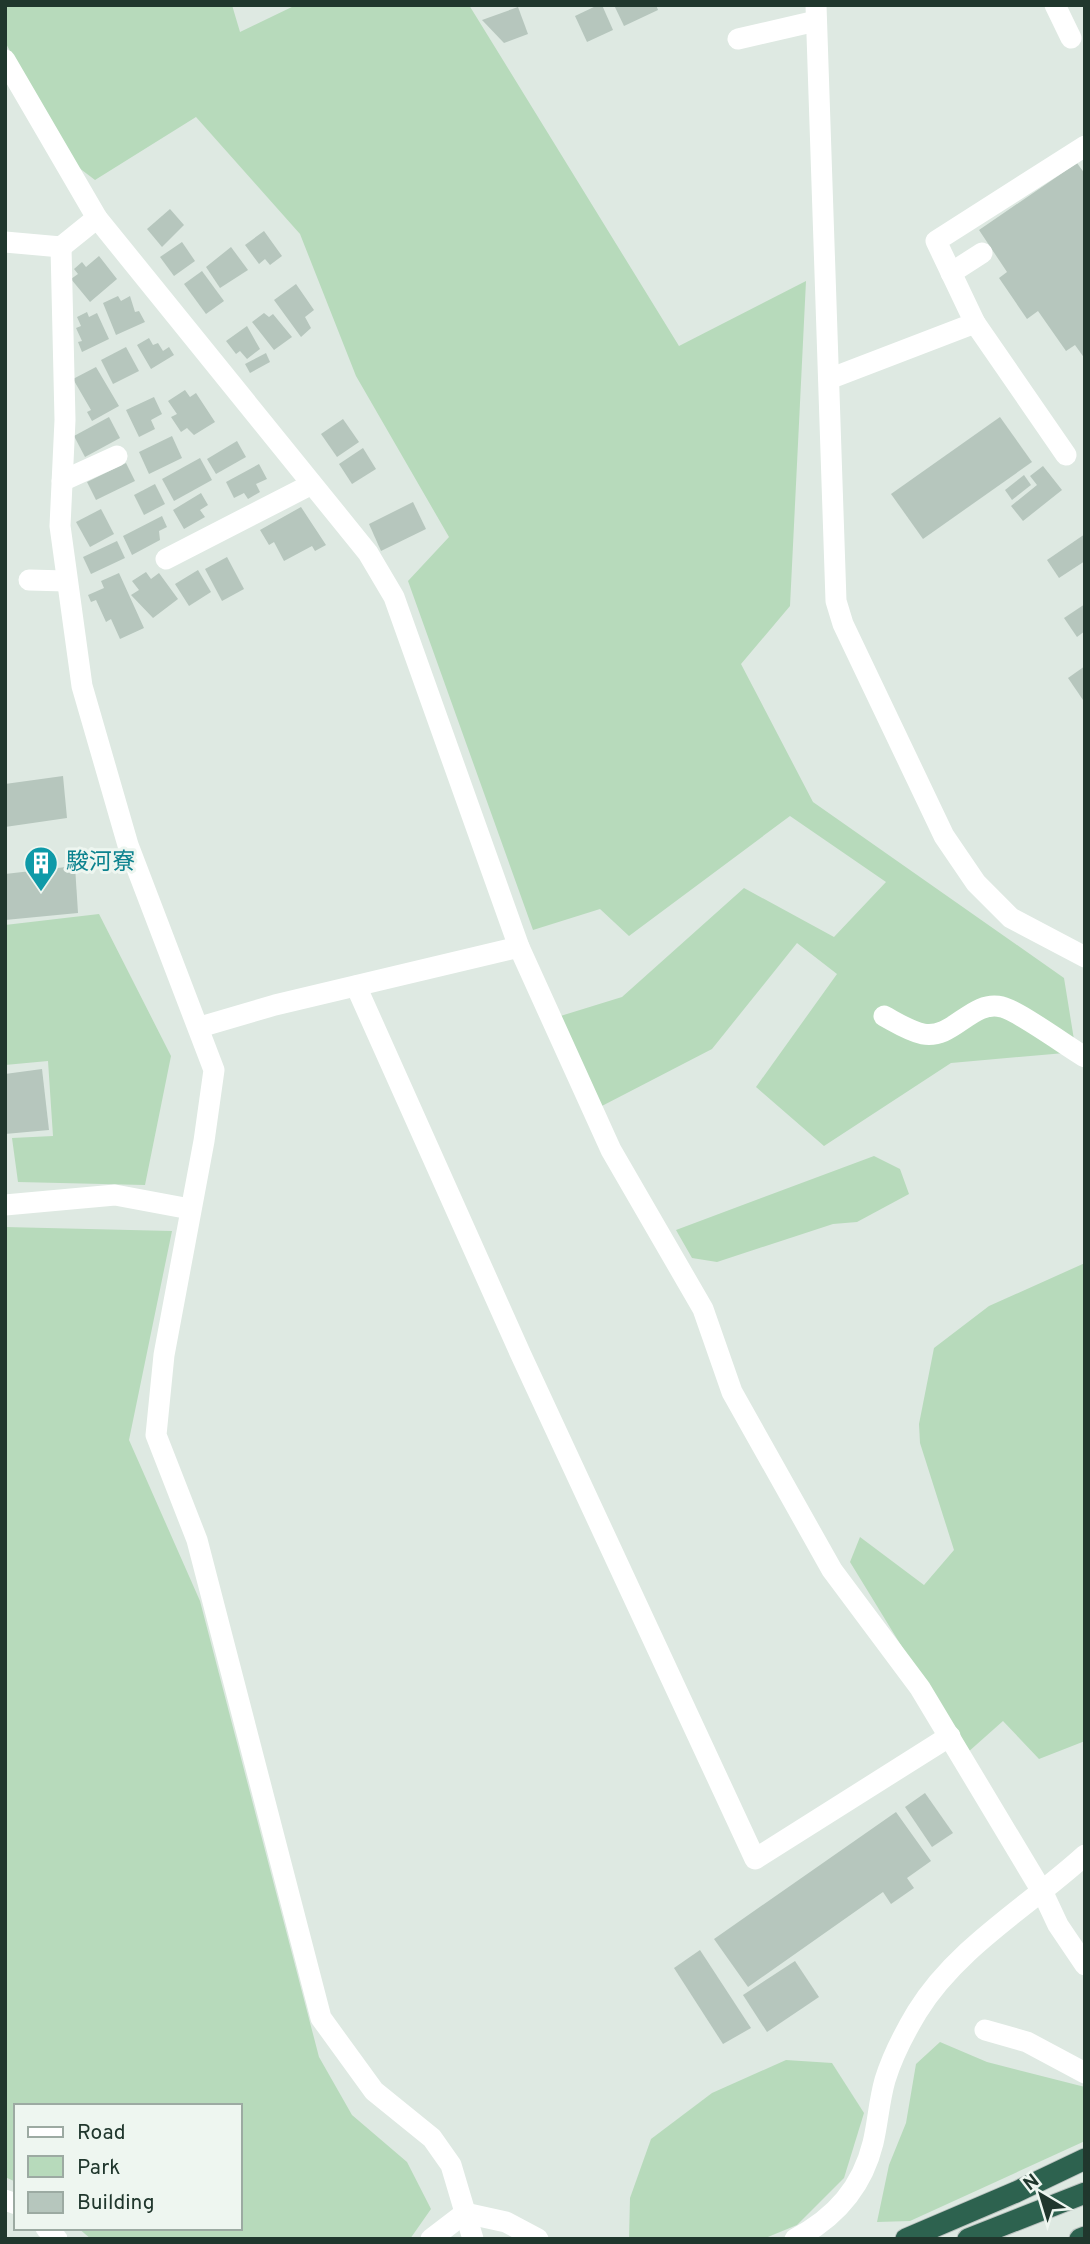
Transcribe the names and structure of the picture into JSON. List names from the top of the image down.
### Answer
{
  "places": {
    "building": ["駿河寮"]
  },
  "legend": ["Road", "Park", "Building"],
  "north": "top left"
}
